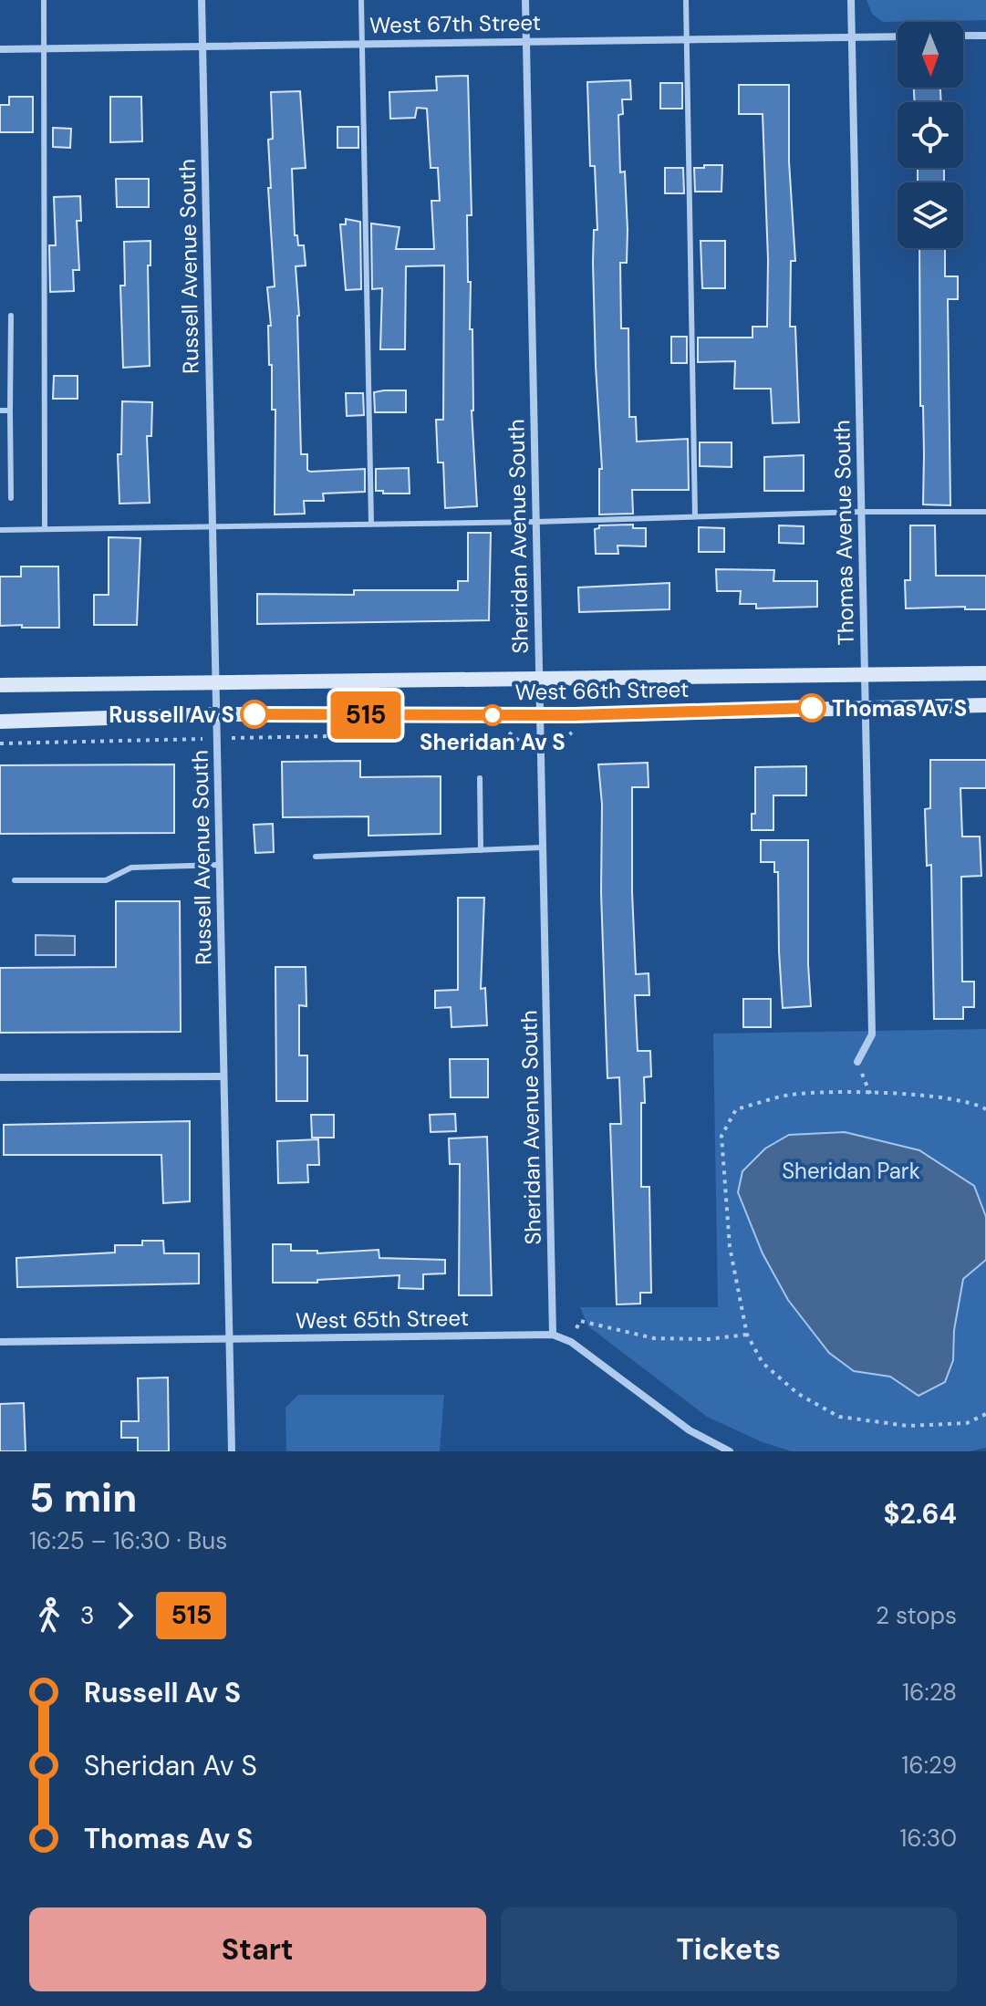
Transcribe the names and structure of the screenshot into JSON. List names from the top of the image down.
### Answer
{
  "streets": {
    "main road": ["West 66th Street"],
    "street": [
      "West 67th Street",
      "Russell Avenue South",
      "Thomas Avenue South",
      "Sheridan Avenue South",
      "West 65th Street"
    ]
  },
  "crossings": [
    ["West 67th Street", "Russell Avenue South"],
    ["West 67th Street", "Thomas Avenue South"],
    ["West 67th Street", "Sheridan Avenue South"],
    ["Russell Avenue South", "West 66th Street"],
    ["Russell Avenue South", "West 65th Street"],
    ["Thomas Avenue South", "West 66th Street"],
    ["Sheridan Avenue South", "West 66th Street"],
    ["Sheridan Avenue South", "West 65th Street"]
  ],
  "parks": ["Sheridan Park"],
  "places": ["Thomas Av S", "Russell Av S", "Sheridan Av S"],
  "lines": ["bus line 515"],
  "north": "bottom",
  "page": {
    "on_map": "515",
    "heading": ["5 min", "16:25 – 16:30 · Bus", "$2.64"],
    "legs": ["3", "515", "2 stops"],
    "list": [
      {
        "name": "Russell Av S",
        "value": "16:28"
      },
      {
        "name": "Sheridan Av S",
        "value": "16:29"
      },
      {
        "name": "Thomas Av S",
        "value": "16:30"
      }
    ],
    "buttons": ["Start", "Tickets"]
  }
}
